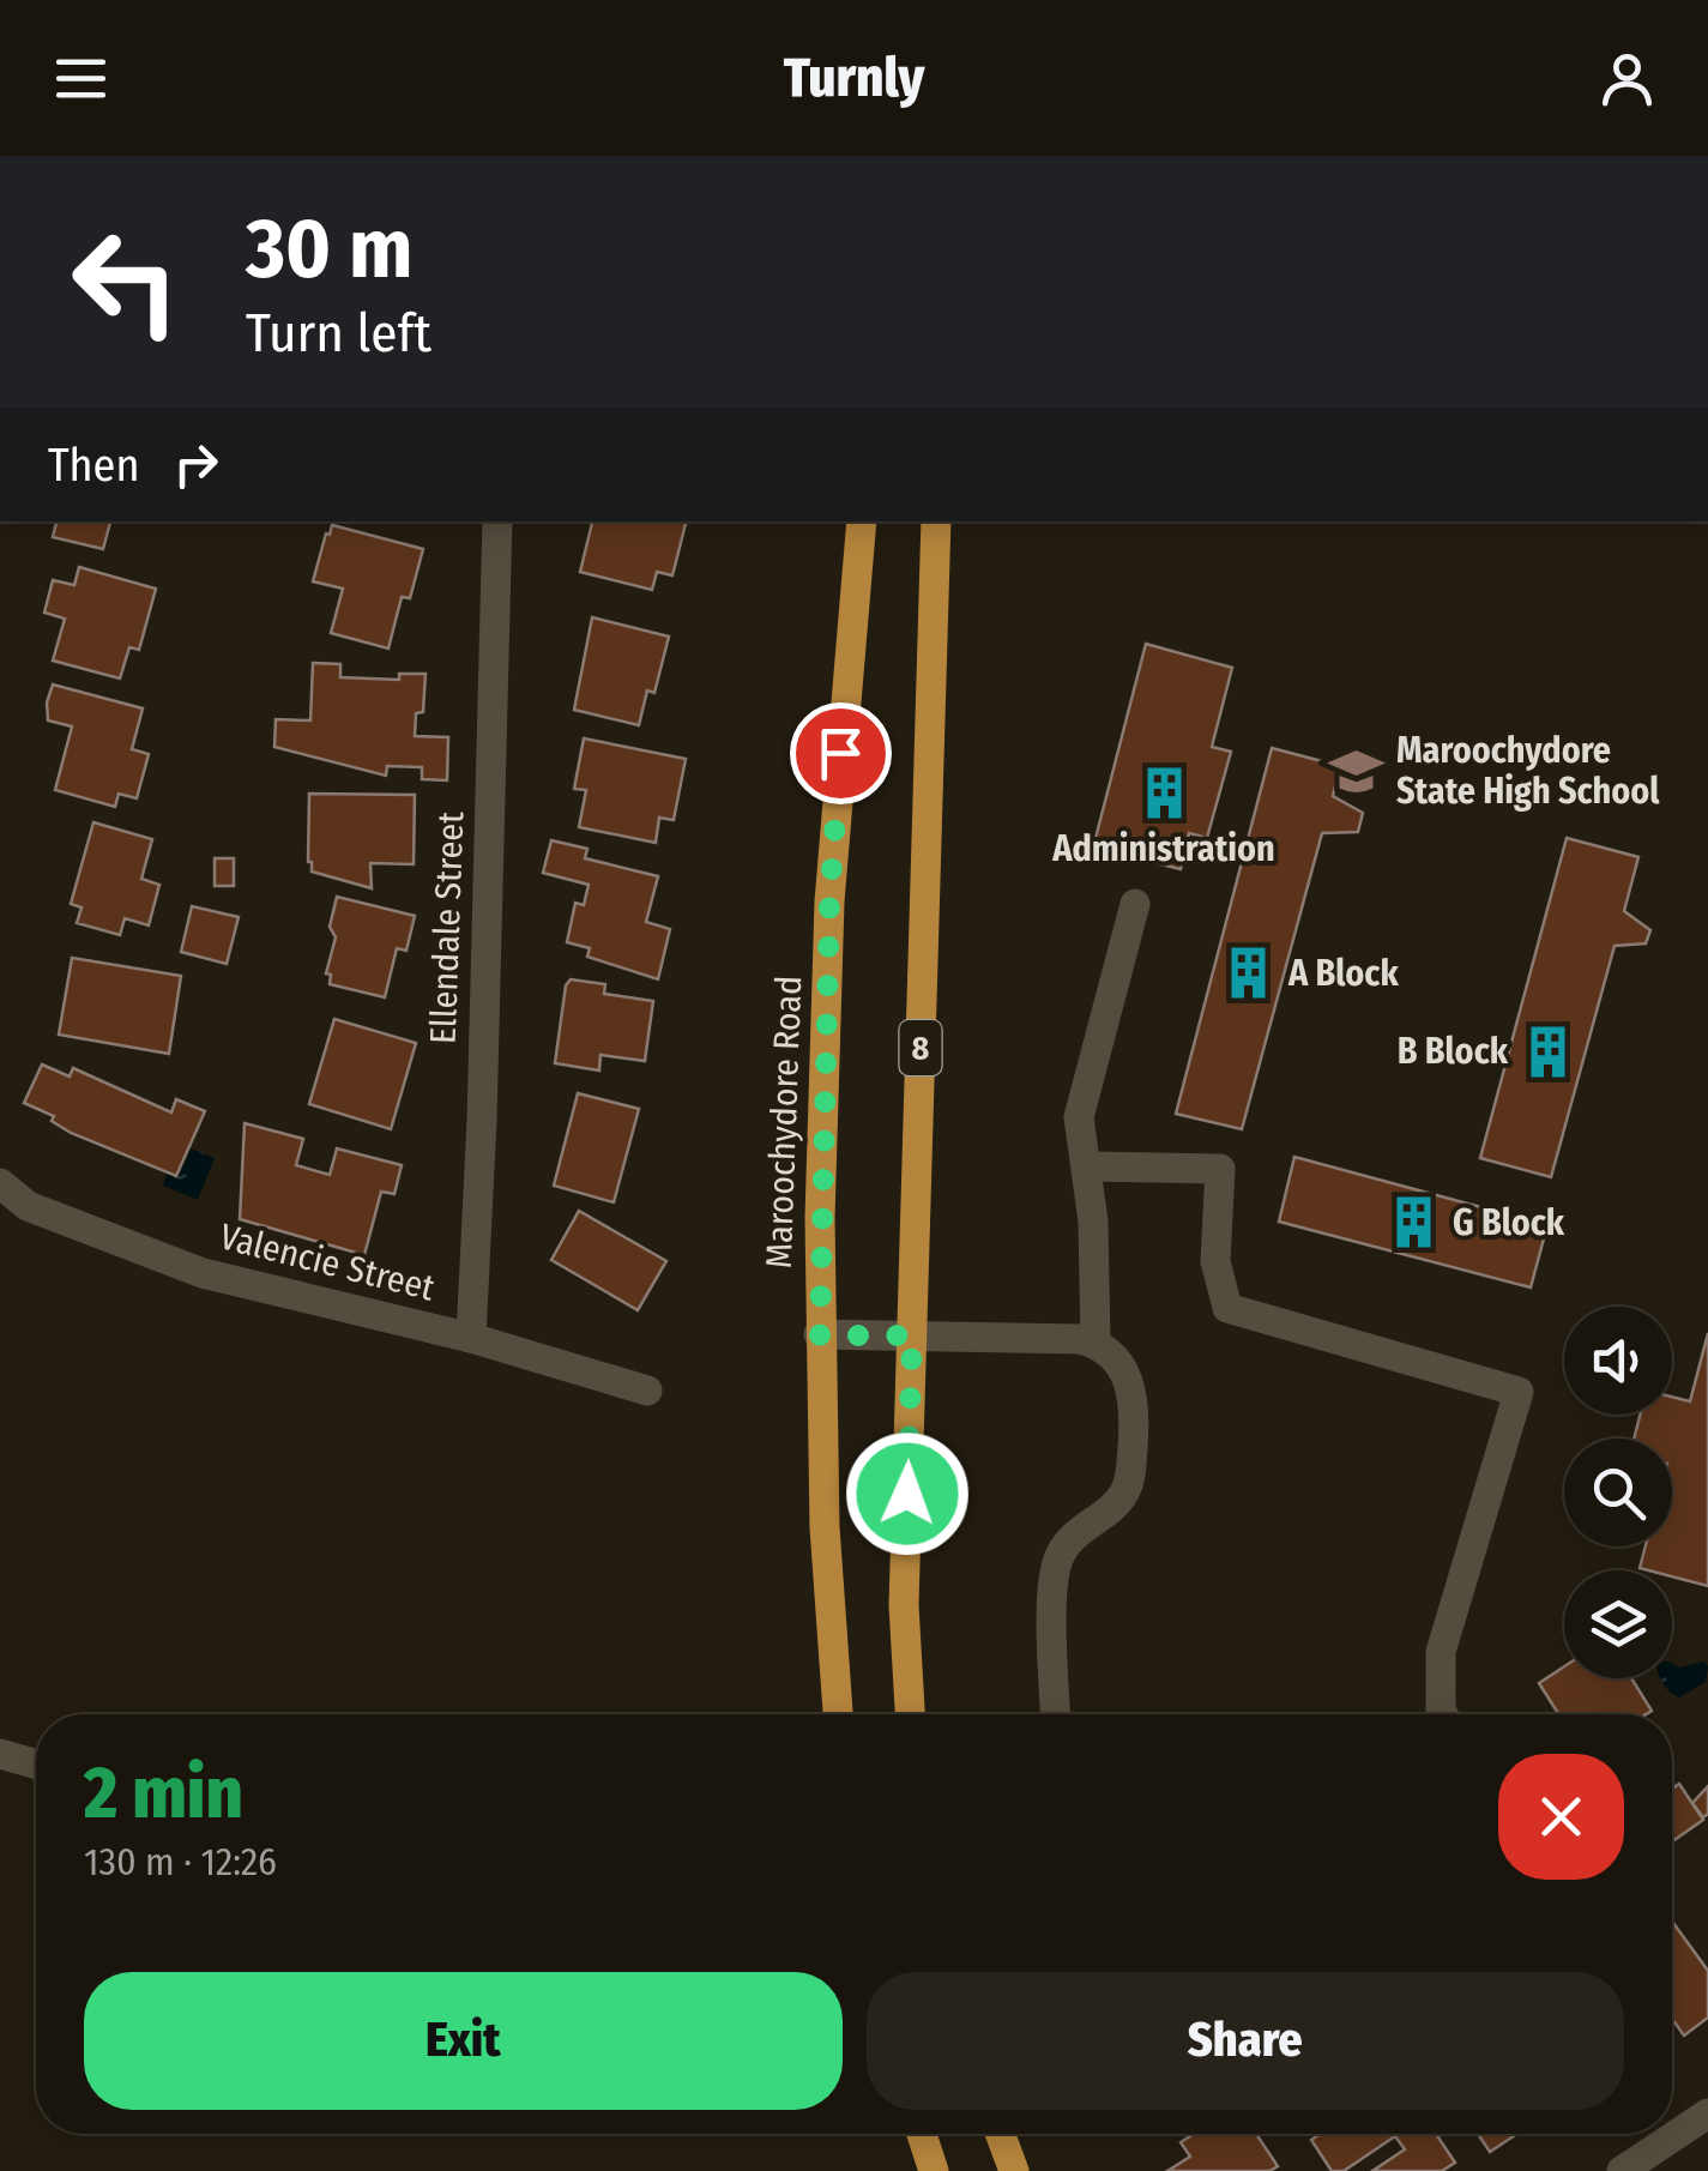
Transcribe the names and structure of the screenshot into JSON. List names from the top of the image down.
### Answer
{
  "streets": {
    "main road": ["8", "Maroochydore Road"],
    "street": ["Ellendale Street", "Valencie Street"]
  },
  "crossings": [
    ["Ellendale Street", "Valencie Street"]
  ],
  "places": {
    "school or university": ["Maroochydore State High School"],
    "building": [
      "Administration",
      "A Block",
      "B Block",
      "G Block"
    ]
  },
  "page": {
    "header": "Turnly",
    "turn": ["30 m", "Turn left"],
    "then": "Then",
    "heading": ["2 min", "130 m · 12:26"],
    "buttons": ["Exit", "Share"]
  }
}
